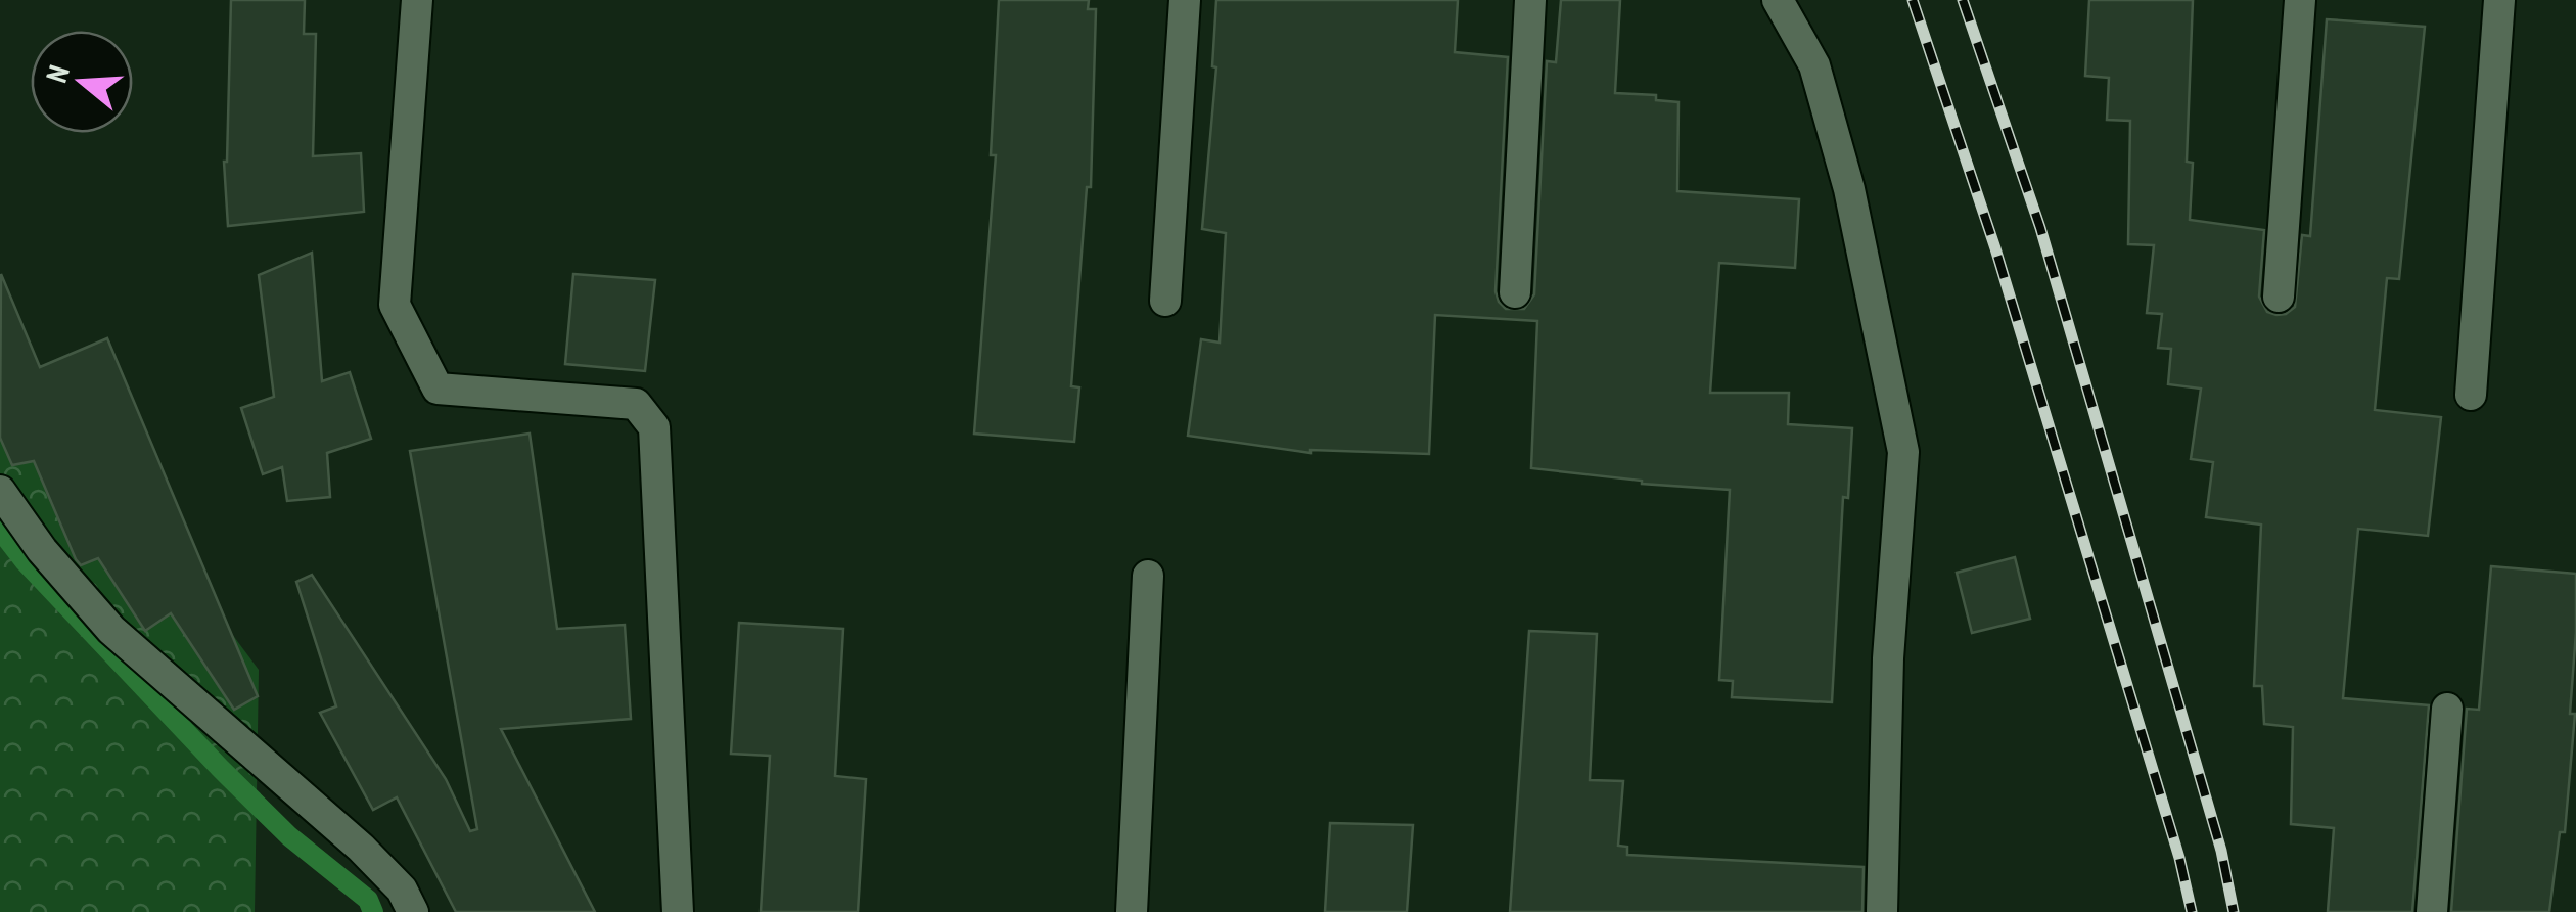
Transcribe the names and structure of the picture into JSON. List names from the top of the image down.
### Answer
{
  "north": "left"
}
